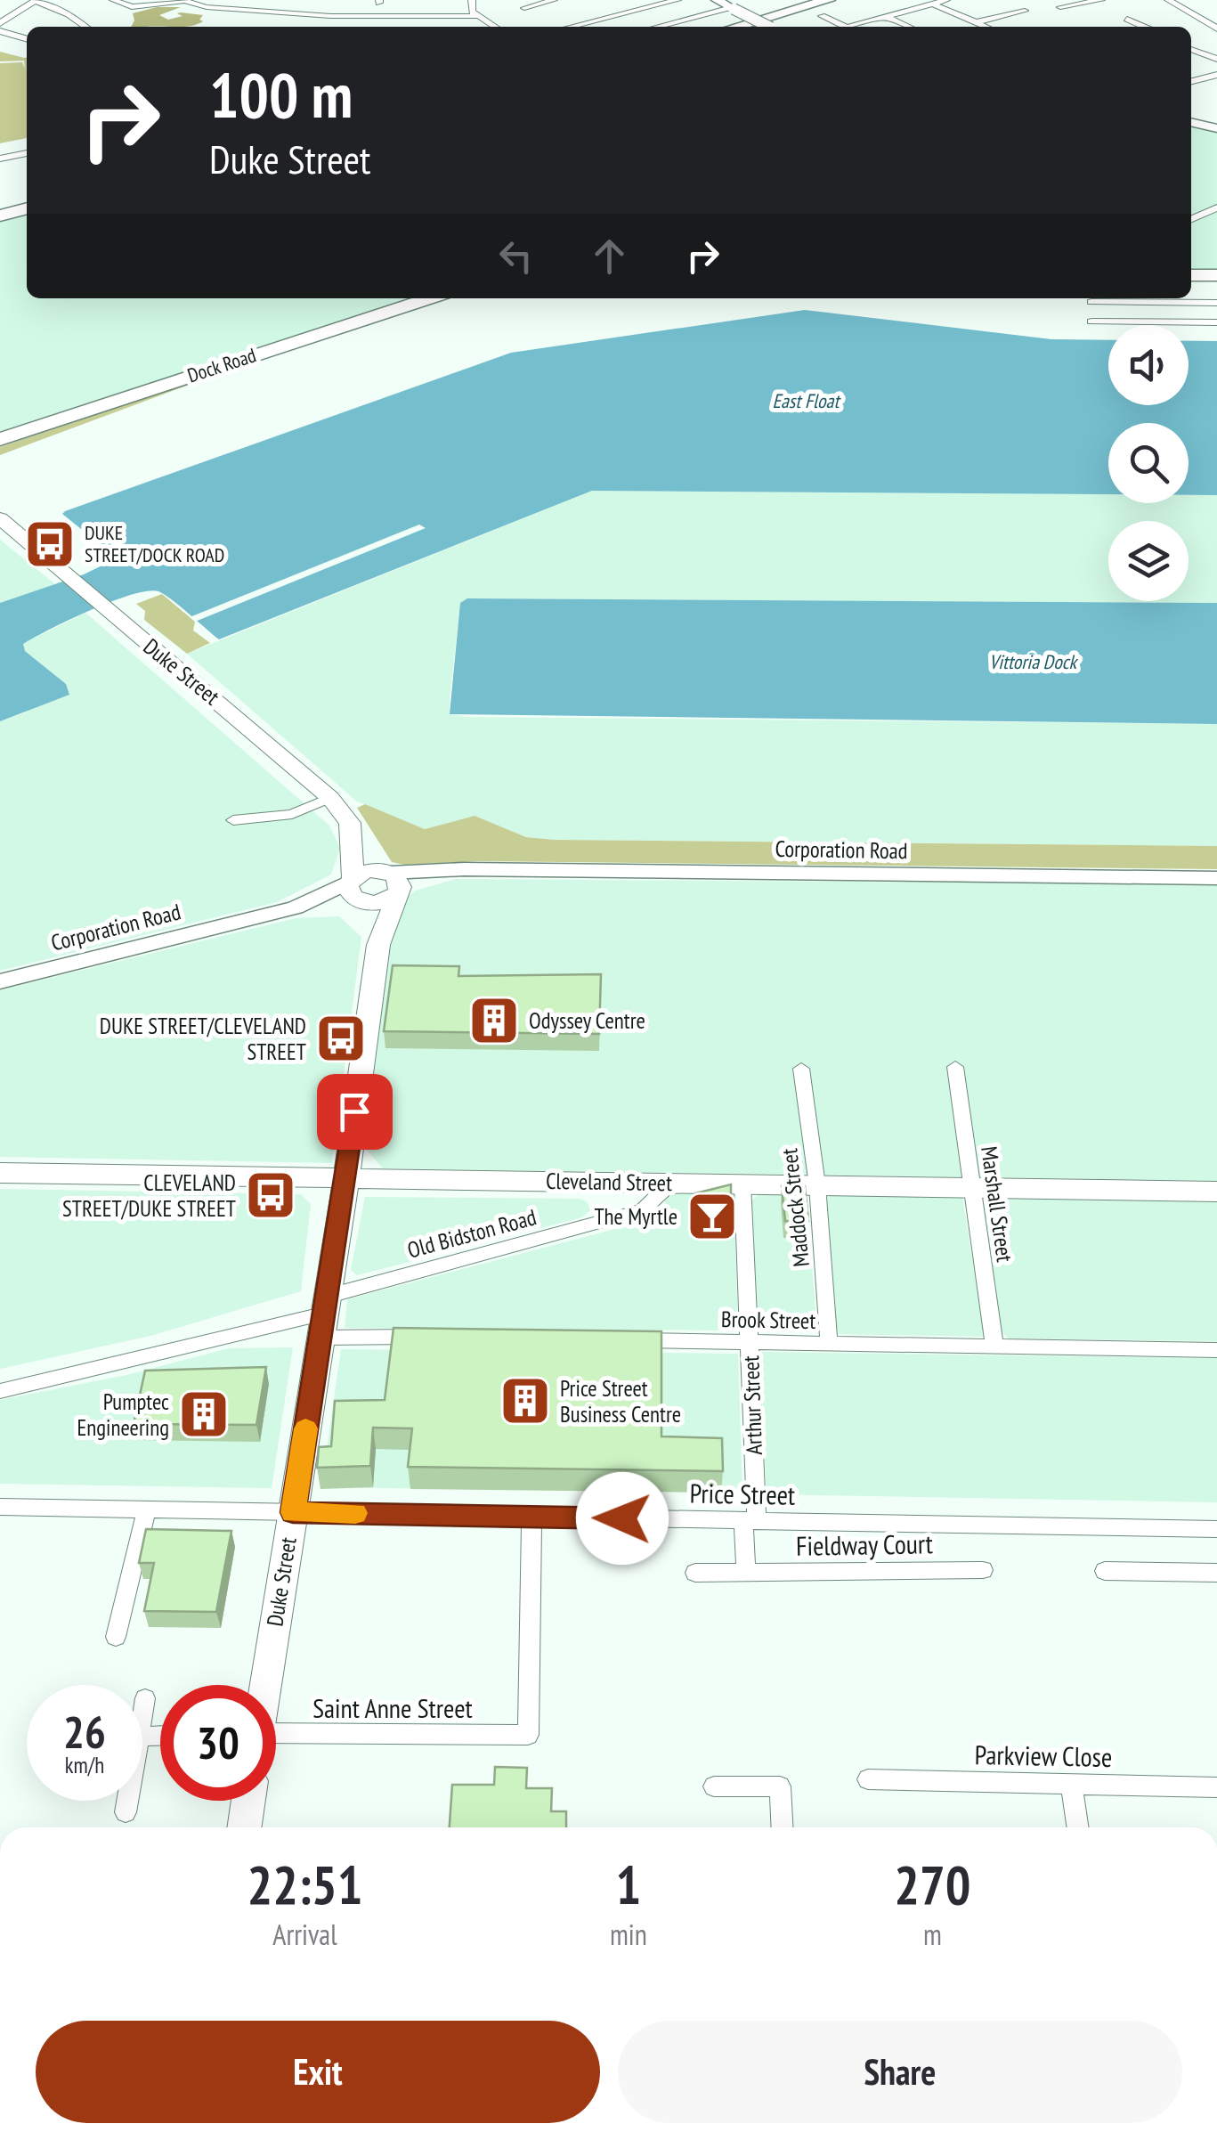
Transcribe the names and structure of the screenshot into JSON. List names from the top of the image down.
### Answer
{
  "streets": {
    "highway": ["Dock Road"],
    "main road": ["Duke Street", "Corporation Road", "Cleveland Street"],
    "street": [
      "Marshall Street",
      "Maddock Street",
      "Old Bidston Road",
      "Brook Street",
      "Arthur Street",
      "Price Street",
      "Fieldway Court",
      "Saint Anne Street",
      "Parkview Close"
    ]
  },
  "crossings": [
    ["Duke Street", "Corporation Road"],
    ["Duke Street", "Cleveland Street"],
    ["Duke Street", "Old Bidston Road"],
    ["Duke Street", "Price Street"],
    ["Cleveland Street", "Marshall Street"],
    ["Cleveland Street", "Maddock Street"],
    ["Cleveland Street", "Old Bidston Road"],
    ["Cleveland Street", "Arthur Street"],
    ["Marshall Street", "Brook Street"],
    ["Maddock Street", "Brook Street"],
    ["Brook Street", "Arthur Street"],
    ["Arthur Street", "Price Street"],
    ["Price Street", "Saint Anne Street"]
  ],
  "water": ["East Float", "Vittoria Dock"],
  "places": {
    "bus stop": ["DUKE STREET/DOCK ROAD", "DUKE STREET/CLEVELAND STREET", "CLEVELAND STREET/DUKE STREET"],
    "building": ["Odyssey Centre", "Price Street Business Centre", "Pumptec Engineering"],
    "bar": ["The Myrtle"]
  },
  "page": {
    "turn": ["100 m", "Duke Street"],
    "speed": "26 km/h",
    "limit": "30",
    "eta": [
      "22:51",
      "Arrival",
      "1",
      "min",
      "270",
      "m"
    ],
    "buttons": ["Exit", "Share"]
  }
}
